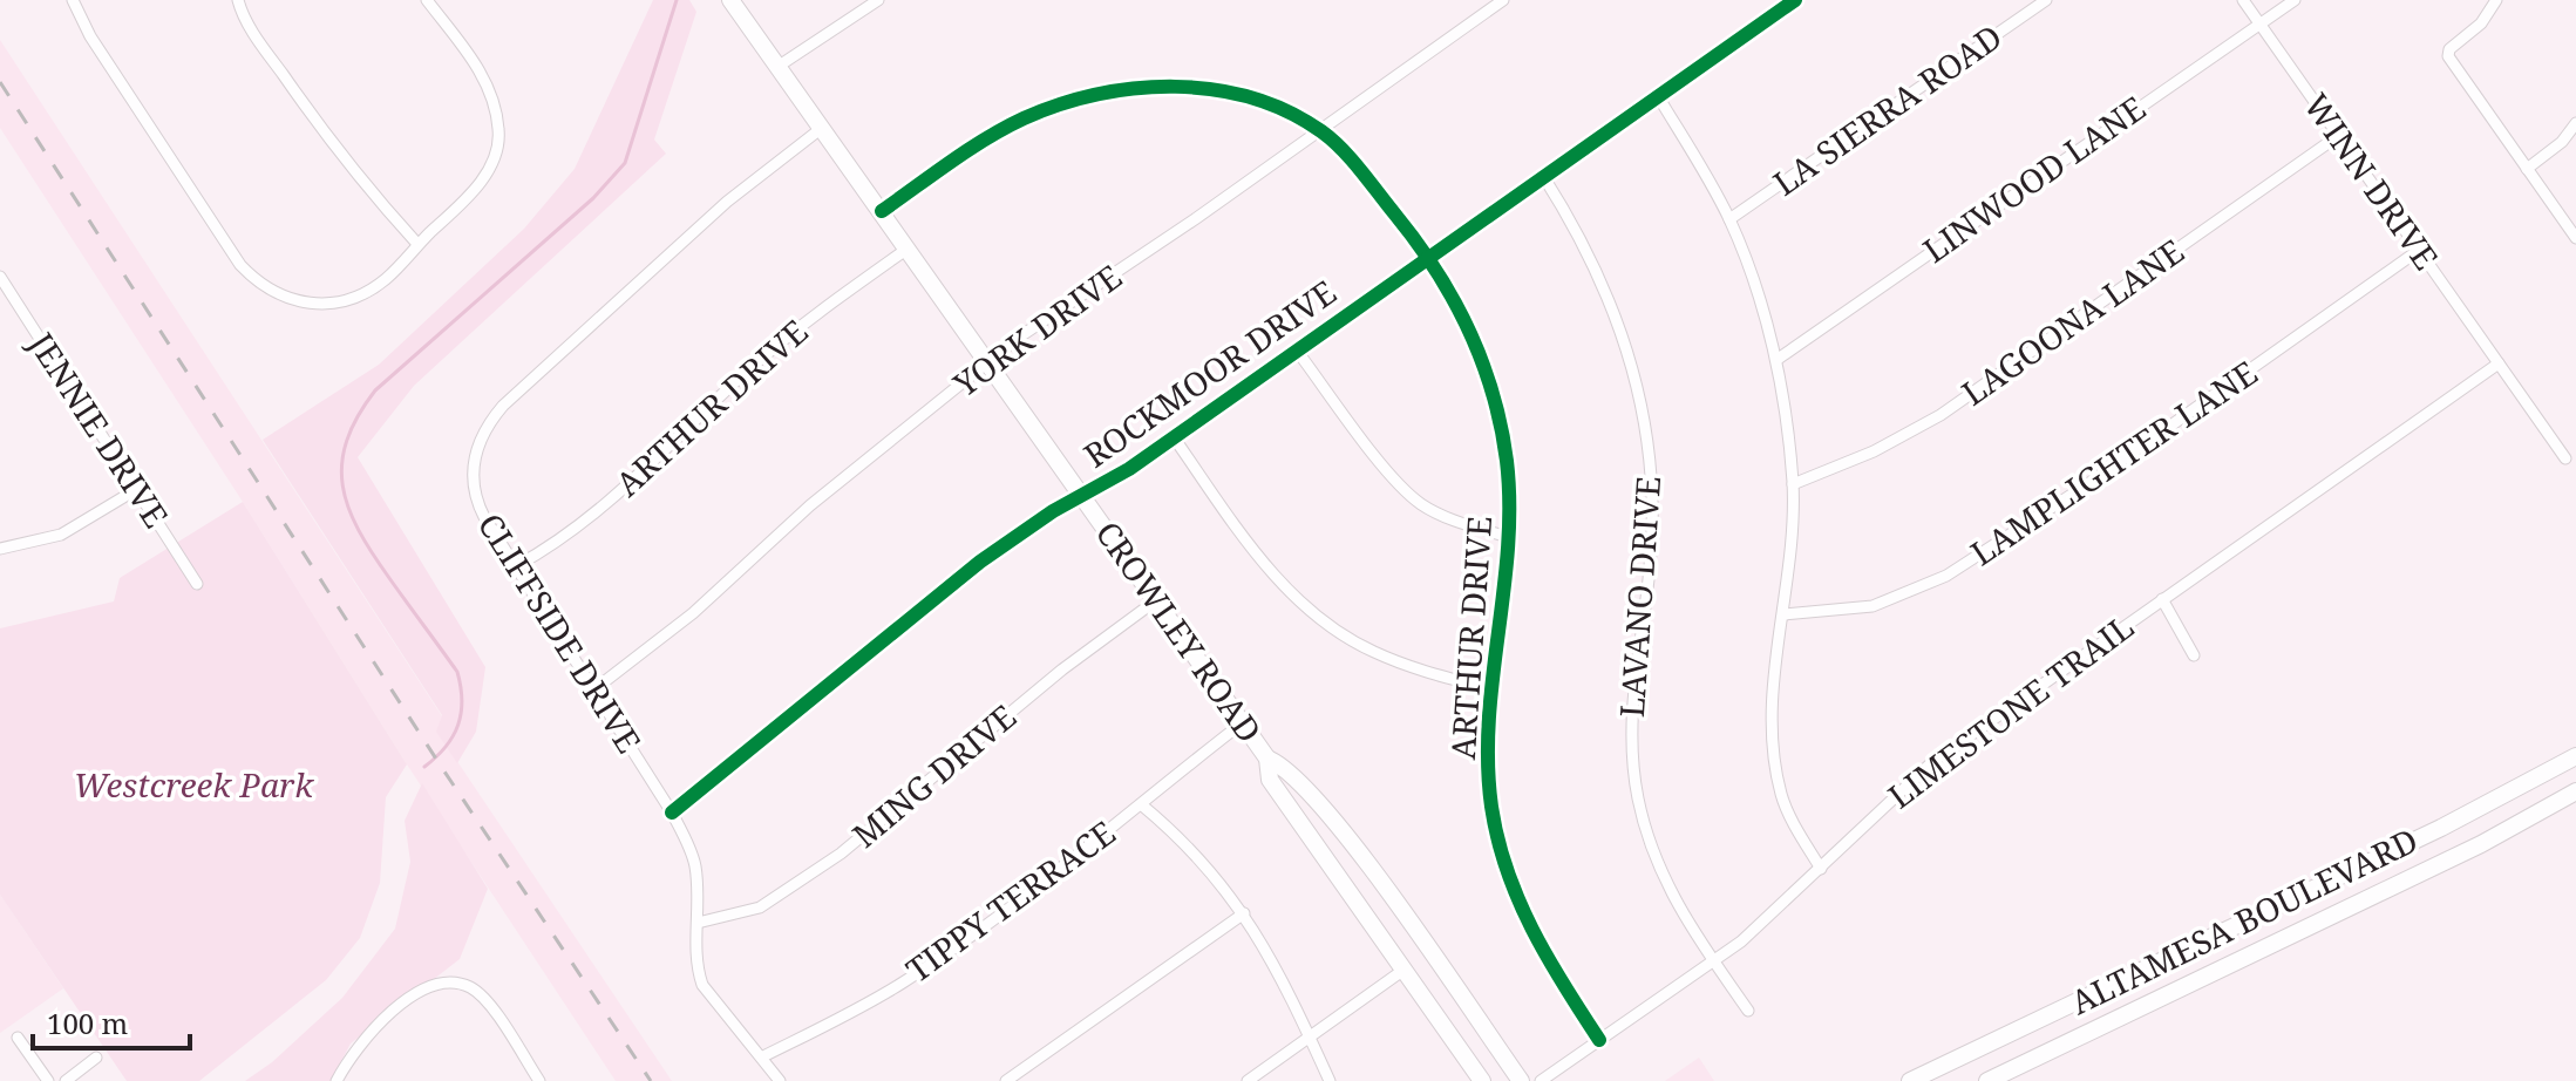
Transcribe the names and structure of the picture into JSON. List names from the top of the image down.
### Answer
{
  "streets": {
    "main road": ["CROWLEY ROAD", "ALTAMESA BOULEVARD"],
    "street": [
      "LA SIERRA ROAD",
      "LINWOOD LANE",
      "WINN DRIVE",
      "LAGOONA LANE",
      "YORK DRIVE",
      "ROCKMOOR DRIVE",
      "ARTHUR DRIVE",
      "JENNIE DRIVE",
      "LAMPLIGHTER LANE",
      "LAVANO DRIVE",
      "CLIFFSIDE DRIVE",
      "LIMESTONE TRAIL",
      "MING DRIVE",
      "TIPPY TERRACE"
    ]
  },
  "crossings": [
    ["LINWOOD LANE", "WINN DRIVE"],
    ["WINN DRIVE", "LAGOONA LANE"],
    ["WINN DRIVE", "LAMPLIGHTER LANE"],
    ["WINN DRIVE", "LIMESTONE TRAIL"],
    ["YORK DRIVE", "ARTHUR DRIVE"],
    ["YORK DRIVE", "CROWLEY ROAD"],
    ["YORK DRIVE", "CLIFFSIDE DRIVE"],
    ["ROCKMOOR DRIVE", "ARTHUR DRIVE"],
    ["ROCKMOOR DRIVE", "LAVANO DRIVE"],
    ["ROCKMOOR DRIVE", "CROWLEY ROAD"],
    ["ROCKMOOR DRIVE", "CLIFFSIDE DRIVE"],
    ["ARTHUR DRIVE", "CROWLEY ROAD"],
    ["ARTHUR DRIVE", "CLIFFSIDE DRIVE"],
    ["ARTHUR DRIVE", "LIMESTONE TRAIL"],
    ["LAVANO DRIVE", "LIMESTONE TRAIL"],
    ["CROWLEY ROAD", "CLIFFSIDE DRIVE"],
    ["CROWLEY ROAD", "MING DRIVE"],
    ["CROWLEY ROAD", "TIPPY TERRACE"],
    ["CLIFFSIDE DRIVE", "MING DRIVE"],
    ["CLIFFSIDE DRIVE", "TIPPY TERRACE"]
  ],
  "parks": ["Westcreek Park"],
  "scale_bar": "100 m"
}
